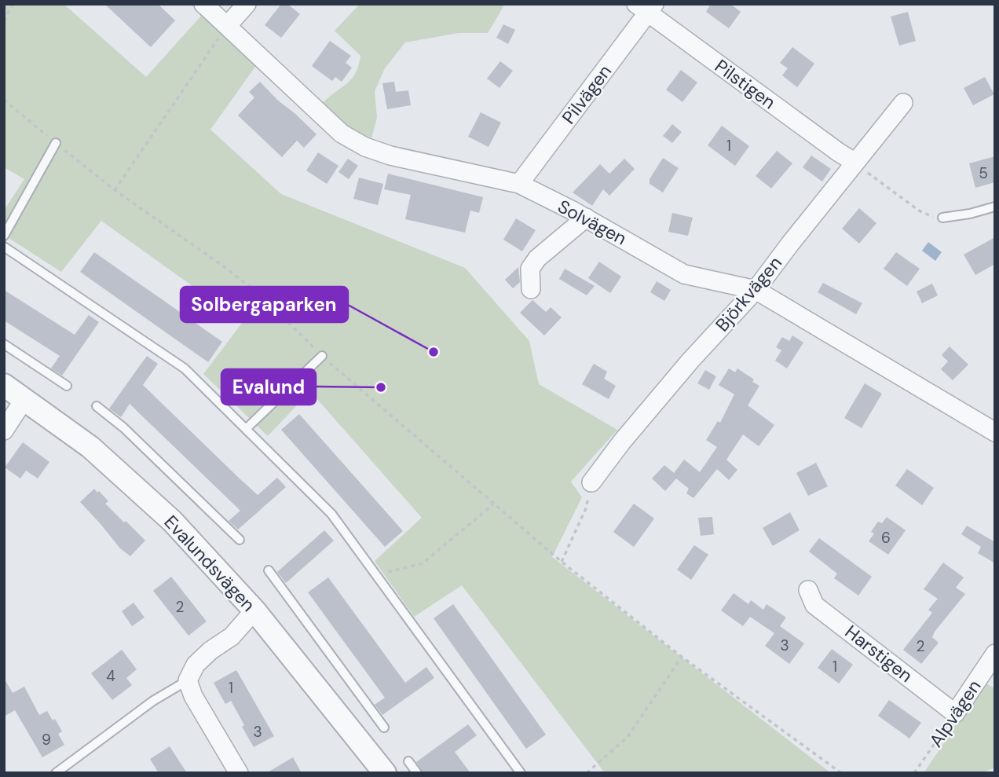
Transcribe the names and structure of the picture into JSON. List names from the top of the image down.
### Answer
{
  "streets": {
    "street": [
      "Pilstigen",
      "Pilvägen",
      "Solvägen",
      "Björkvägen",
      "Evalundsvägen",
      "Harstigen",
      "Alpvägen"
    ]
  },
  "crossings": [
    ["Pilstigen", "Pilvägen"],
    ["Pilstigen", "Björkvägen"],
    ["Pilvägen", "Solvägen"],
    ["Solvägen", "Björkvägen"],
    ["Harstigen", "Alpvägen"]
  ],
  "places": ["Solbergaparken", "Evalund"],
  "house_numbers": [
    "1",
    "5",
    "6",
    "2",
    "3",
    "2",
    "1",
    "4",
    "1",
    "3",
    "9"
  ]
}
